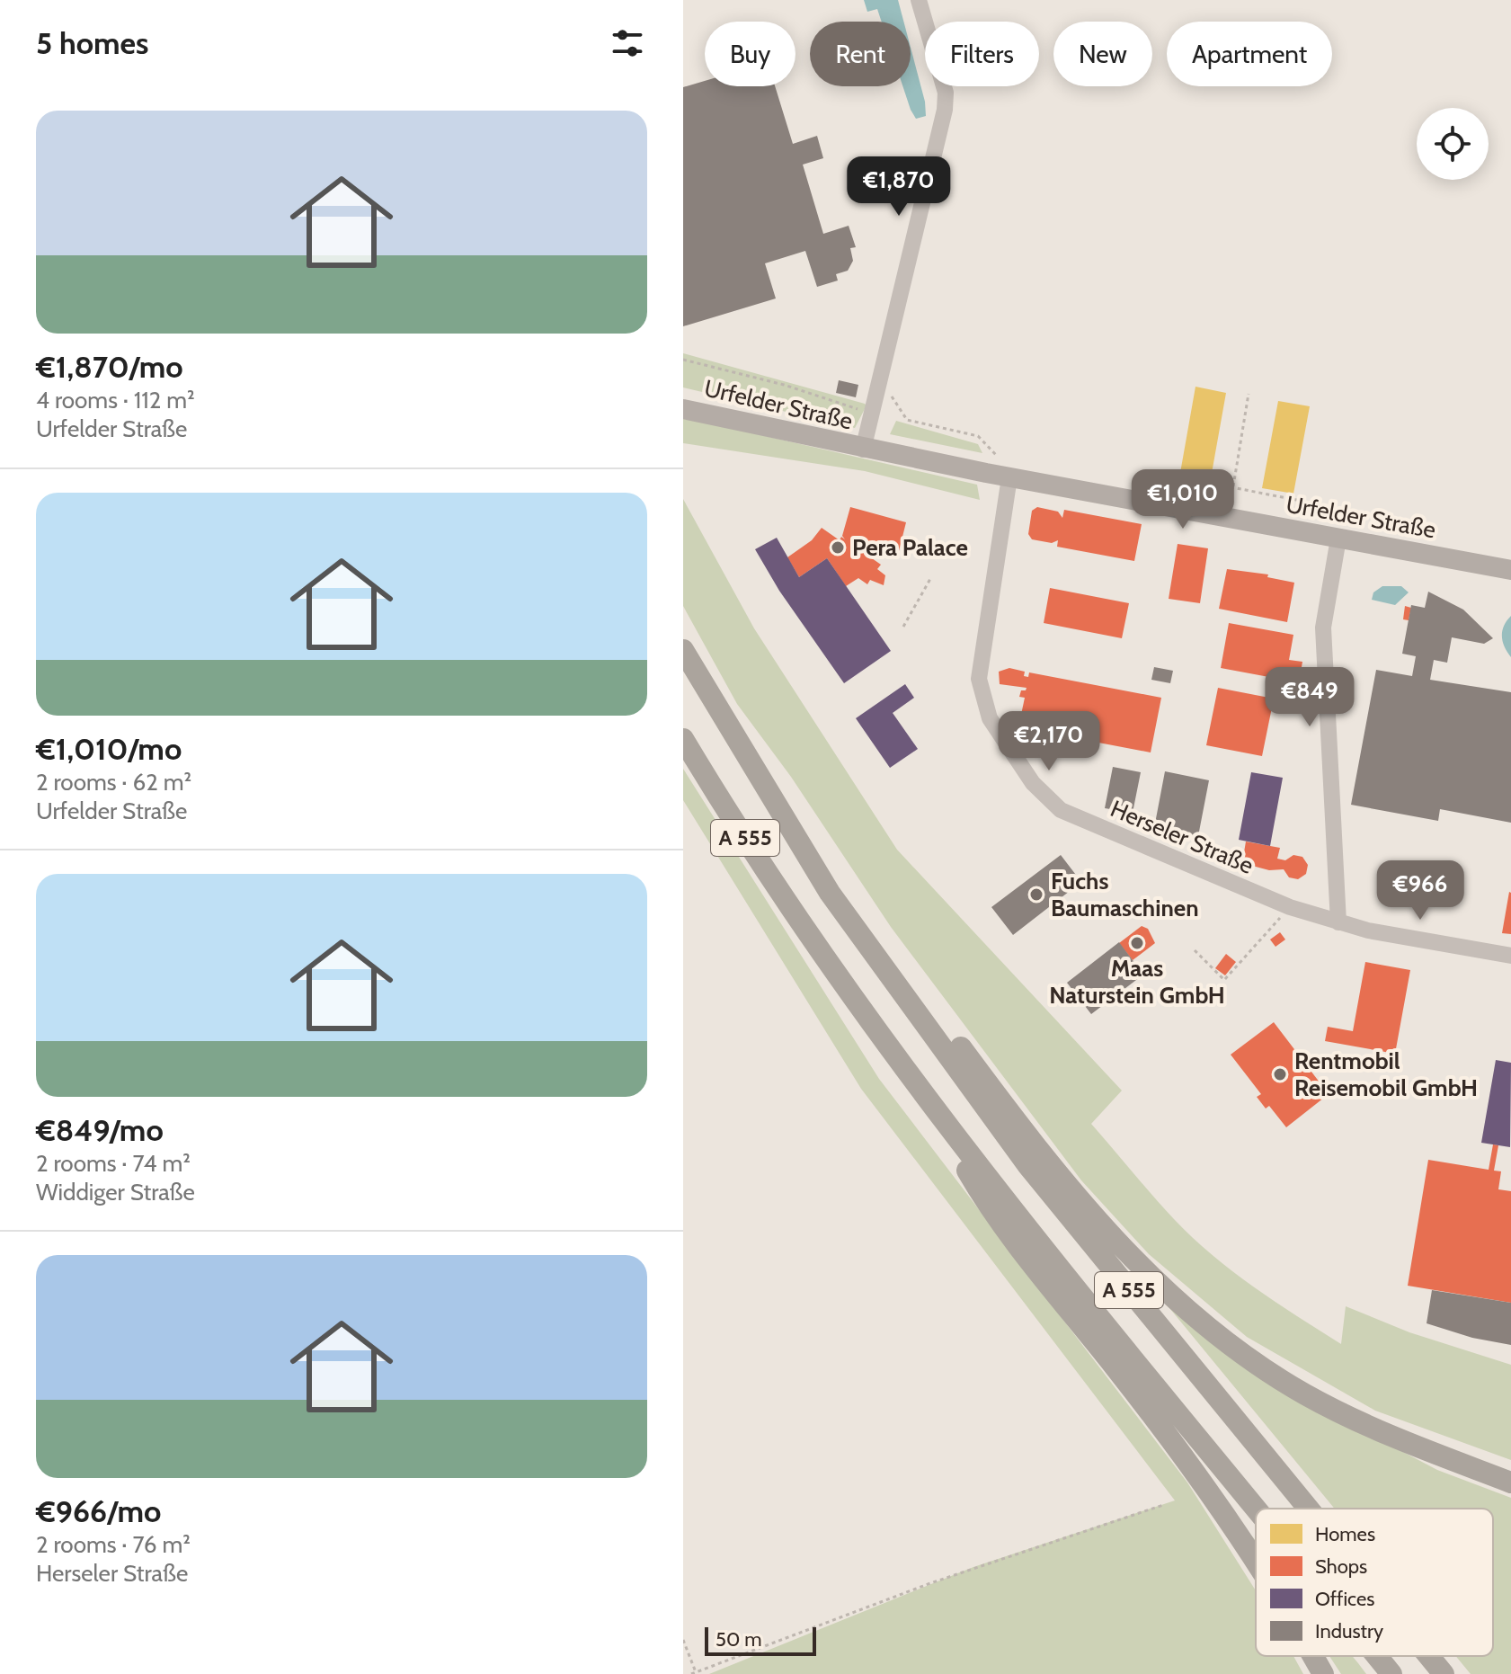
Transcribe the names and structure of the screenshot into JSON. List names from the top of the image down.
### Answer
{
  "streets": {
    "highway": ["A 555"],
    "main road": ["Urfelder Straße"],
    "street": ["Herseler Straße"]
  },
  "crossings": [
    ["Urfelder Straße", "Herseler Straße"]
  ],
  "places": [
    "Pera Palace",
    "Fuchs Baumaschinen",
    "Maas Naturstein GmbH",
    "Rentmobil Reisemobil GmbH"
  ],
  "legend": [
    "Homes",
    "Shops",
    "Offices",
    "Industry"
  ],
  "scale_bar": "50 m",
  "page": {
    "heading": "5 homes",
    "chip": [
      "Buy",
      "Rent",
      "Filters",
      "New",
      "Apartment"
    ],
    "list": [
      {
        "name": "€1,870/mo",
        "note": "4 rooms · 112 m² · Urfelder Straße"
      },
      {
        "name": "€1,010/mo",
        "note": "2 rooms · 62 m² · Urfelder Straße"
      },
      {
        "name": "€849/mo",
        "note": "2 rooms · 74 m² · Widdiger Straße"
      },
      {
        "name": "€966/mo",
        "note": "2 rooms · 76 m² · Herseler Straße"
      }
    ],
    "price": [
      "€1,870",
      "€1,010",
      "€849",
      "€2,170",
      "€966"
    ],
    "scale": "50 m"
  }
}
